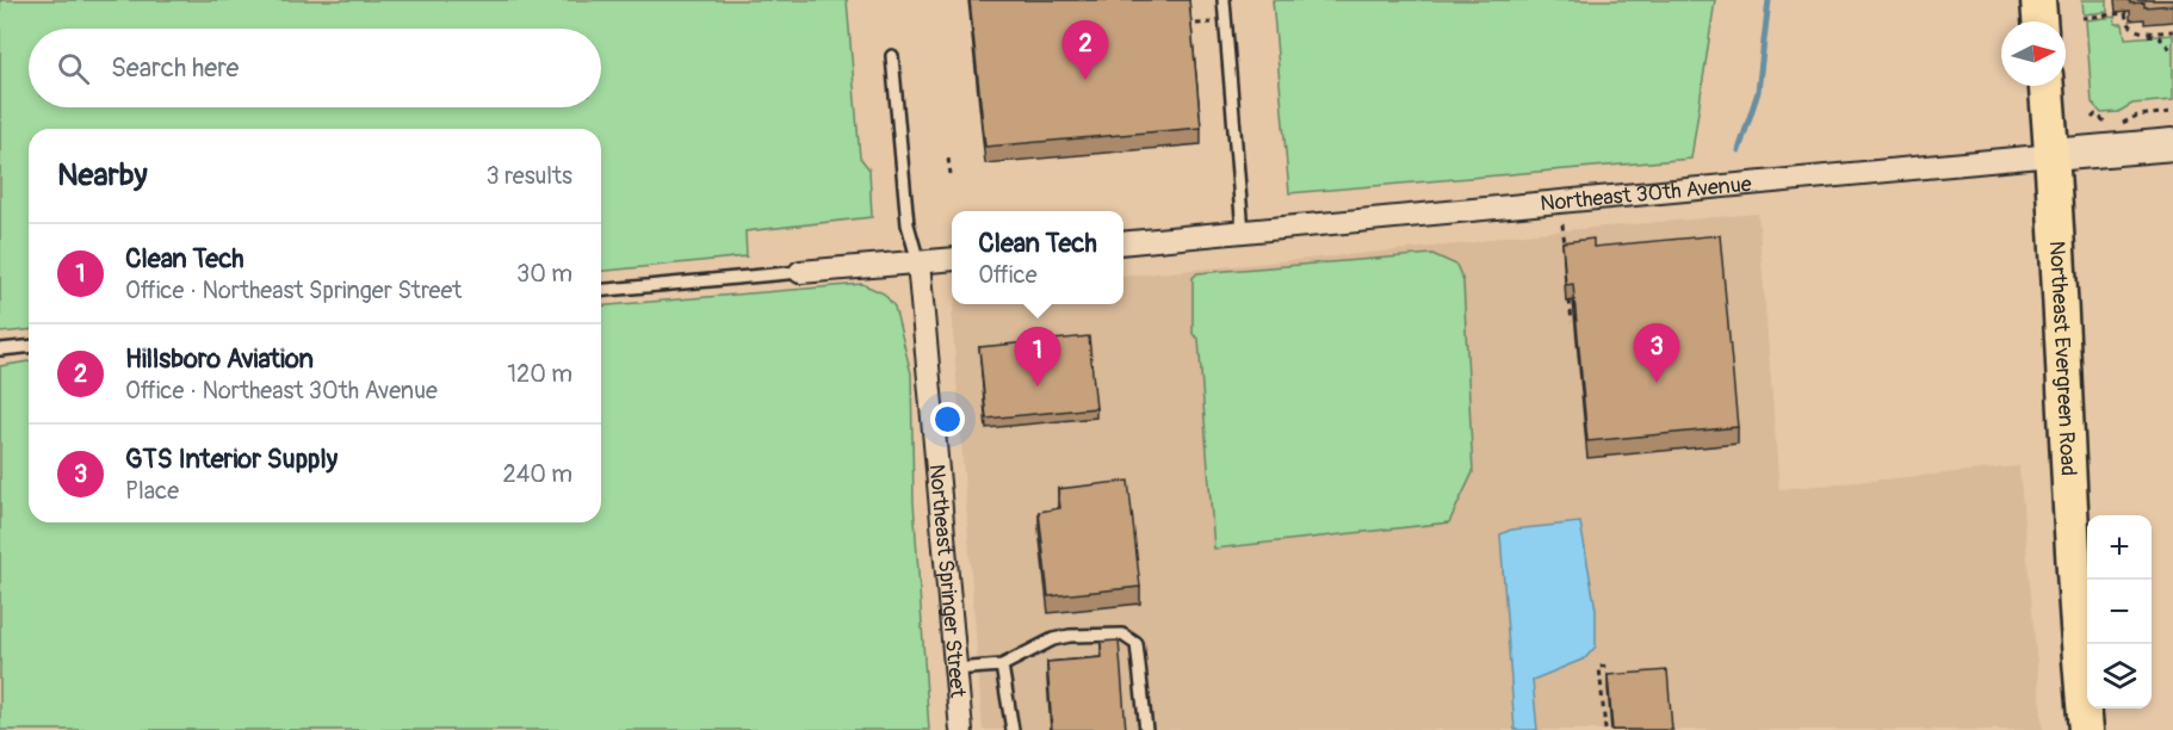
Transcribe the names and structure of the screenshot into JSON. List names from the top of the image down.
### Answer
{
  "streets": {
    "main road": ["Northeast Evergreen Road"],
    "street": ["Northeast 30th Avenue", "Northeast Springer Street"]
  },
  "crossings": [
    ["Northeast 30th Avenue", "Northeast Evergreen Road"]
  ],
  "north": "right",
  "page": {
    "pins": ["2", "3", "1"],
    "search": "Search here",
    "heading": ["Nearby", "3 results"],
    "popup": ["Clean Tech", "Office"],
    "list": [
      {
        "mark": "1",
        "name": "Clean Tech",
        "note": "Office · Northeast Springer Street",
        "value": "30 m"
      },
      {
        "mark": "2",
        "name": "Hillsboro Aviation",
        "note": "Office · Northeast 30th Avenue",
        "value": "120 m"
      },
      {
        "mark": "3",
        "name": "GTS Interior Supply",
        "note": "Place",
        "value": "240 m"
      }
    ],
    "map_buttons": ["+", "−"]
  }
}
